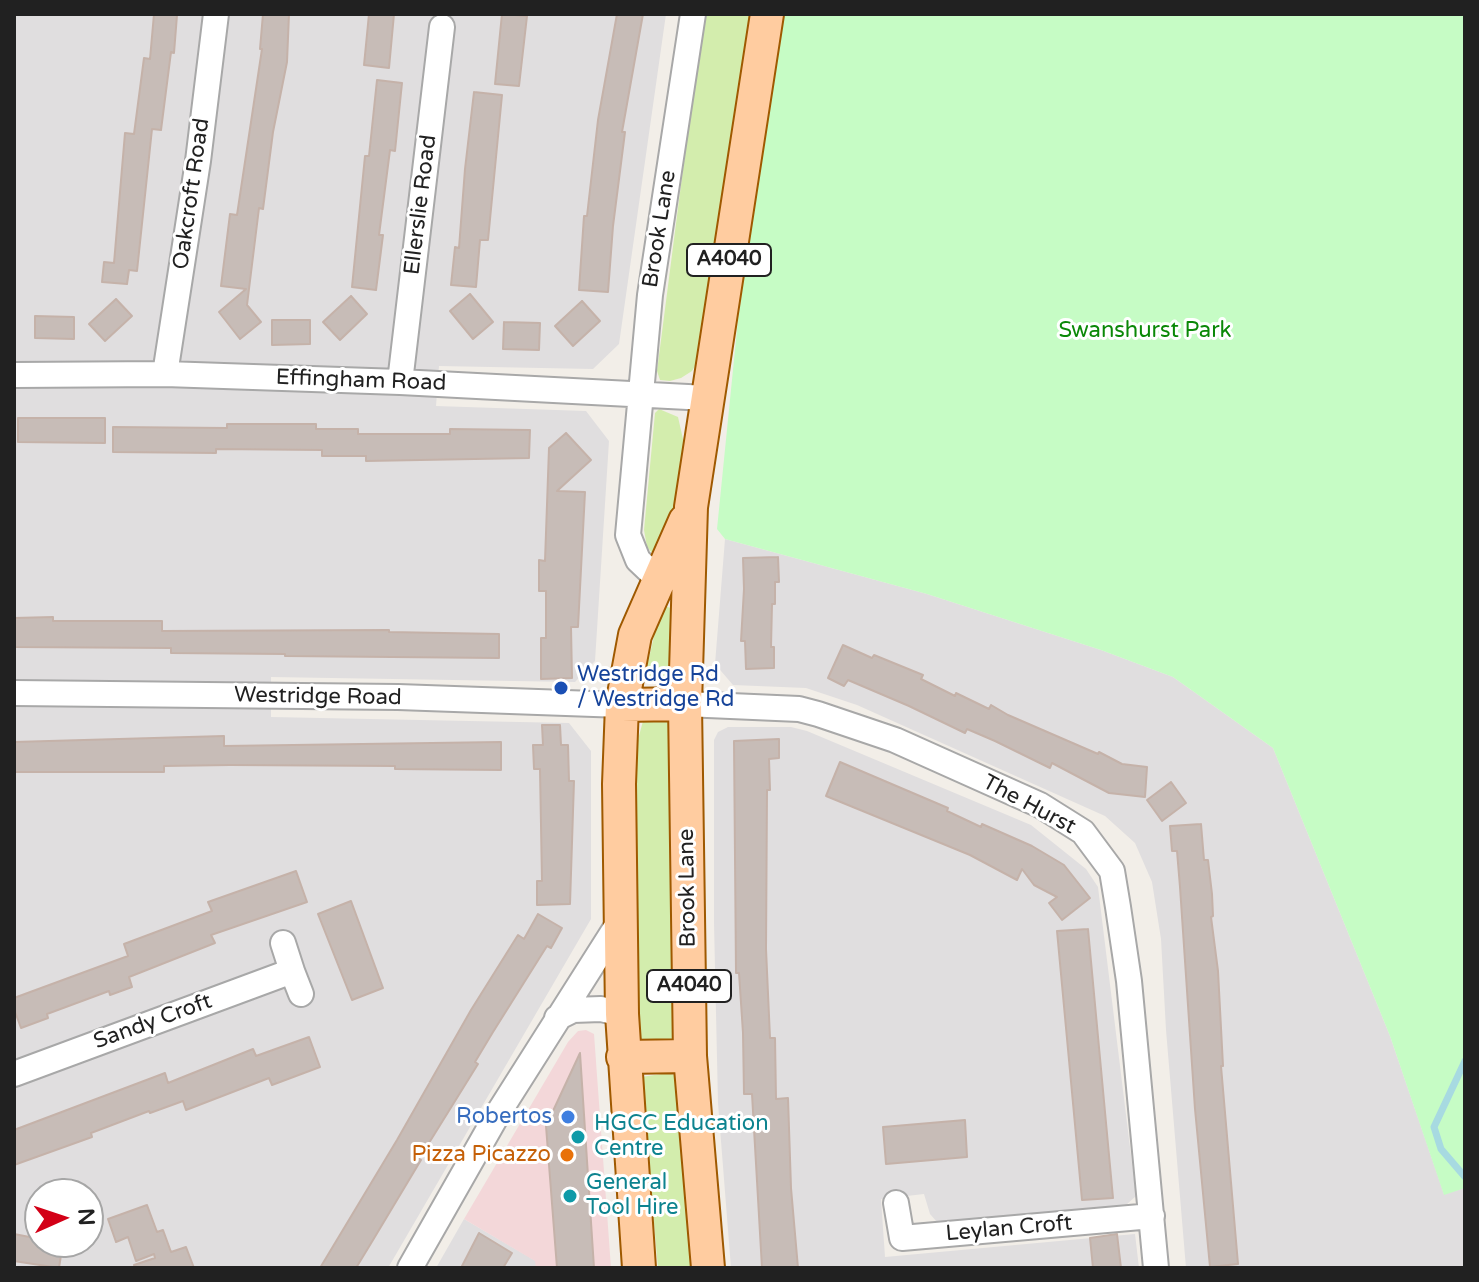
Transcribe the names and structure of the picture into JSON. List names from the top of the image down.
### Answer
{
  "streets": {
    "main road": ["Brook Lane", "A4040"],
    "street": [
      "Oakcroft Road",
      "Ellerslie Road",
      "Effingham Road",
      "Westridge Road",
      "The Hurst",
      "Sandy Croft",
      "Leylan Croft"
    ]
  },
  "crossings": [
    ["Oakcroft Road", "Effingham Road"],
    ["Ellerslie Road", "Effingham Road"],
    ["Brook Lane", "Effingham Road"],
    ["Brook Lane", "Westridge Road"],
    ["Brook Lane", "The Hurst"],
    ["The Hurst", "Leylan Croft"]
  ],
  "parks": ["Swanshurst Park"],
  "places": [
    "Westridge Rd / Westridge Rd",
    "Robertos",
    "HGCC Education Centre",
    "Pizza Picazzo",
    "General Tool Hire"
  ],
  "north": "right"
}
